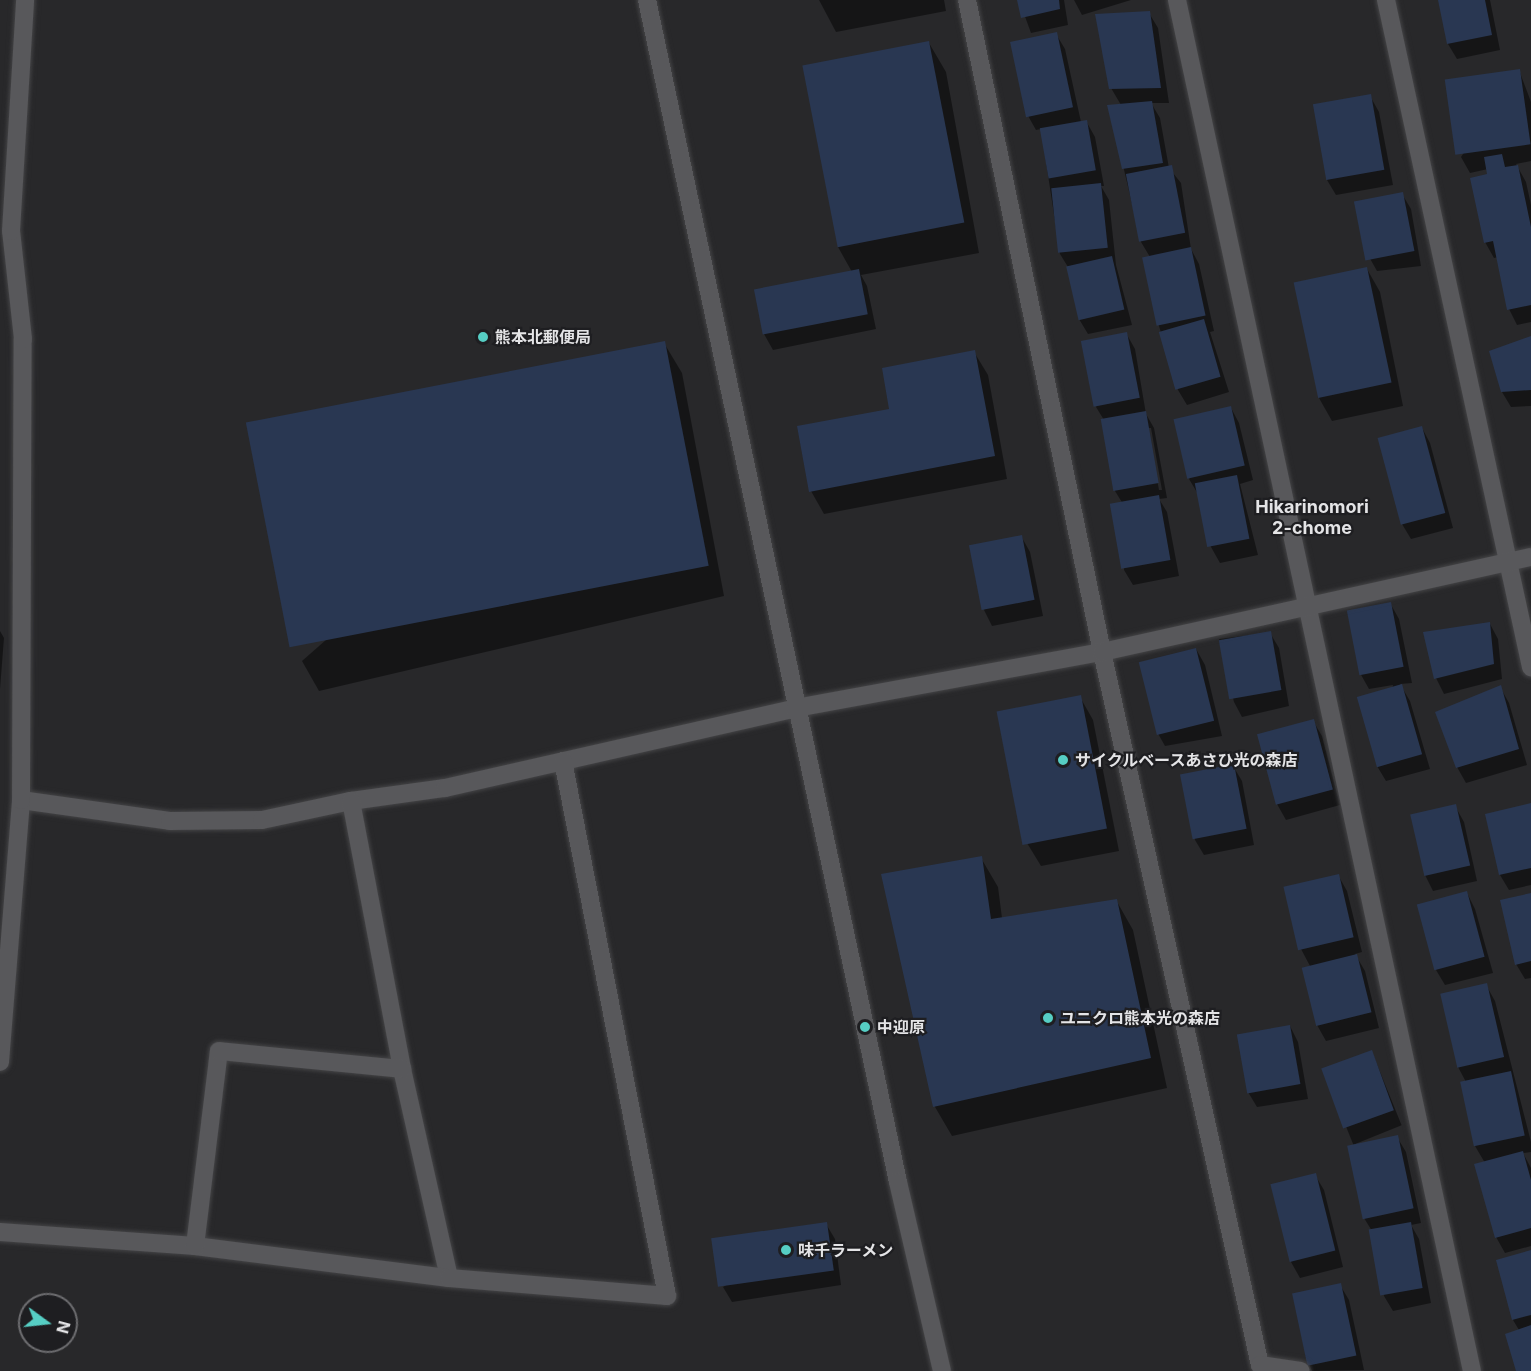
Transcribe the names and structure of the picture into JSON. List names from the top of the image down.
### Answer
{
  "districts": ["Hikarinomori 2-chome"],
  "places": [
    "熊本北郵便局",
    "サイクルベースあさひ光の森店",
    "ユニクロ熊本光の森店",
    "中迎原",
    "味千ラーメン"
  ],
  "north": "right"
}
